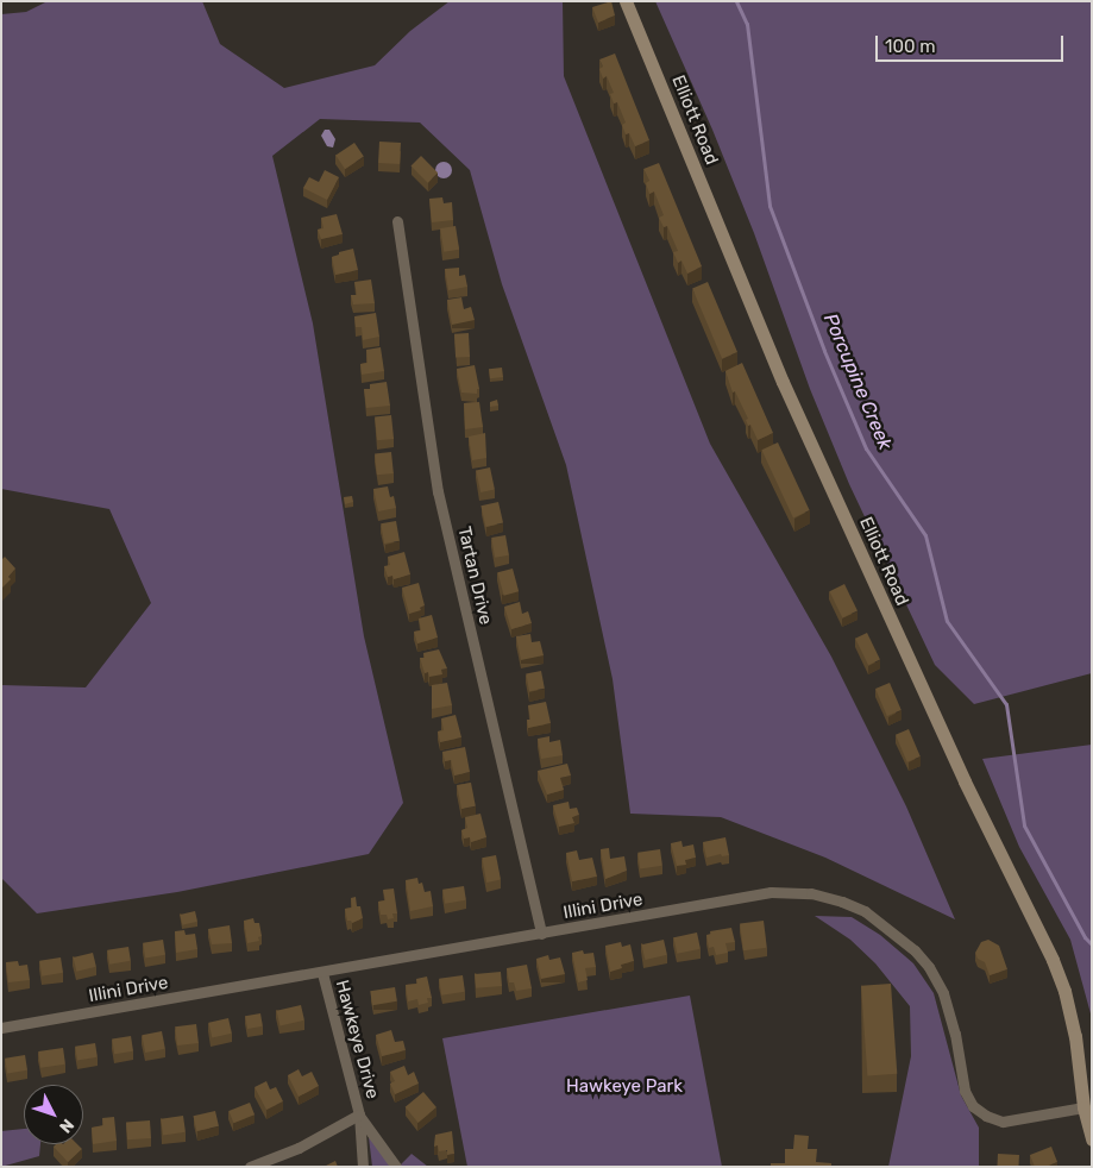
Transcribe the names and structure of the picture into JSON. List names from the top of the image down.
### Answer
{
  "streets": {
    "street": [
      "Elliott Road",
      "Tartan Drive",
      "Illini Drive",
      "Hawkeye Drive"
    ]
  },
  "crossings": [
    ["Elliott Road", "Illini Drive"],
    ["Tartan Drive", "Illini Drive"],
    ["Illini Drive", "Hawkeye Drive"]
  ],
  "water": ["Porcupine Creek"],
  "parks": ["Hawkeye Park"],
  "scale_bar": "100 m",
  "north": "bottom right"
}
